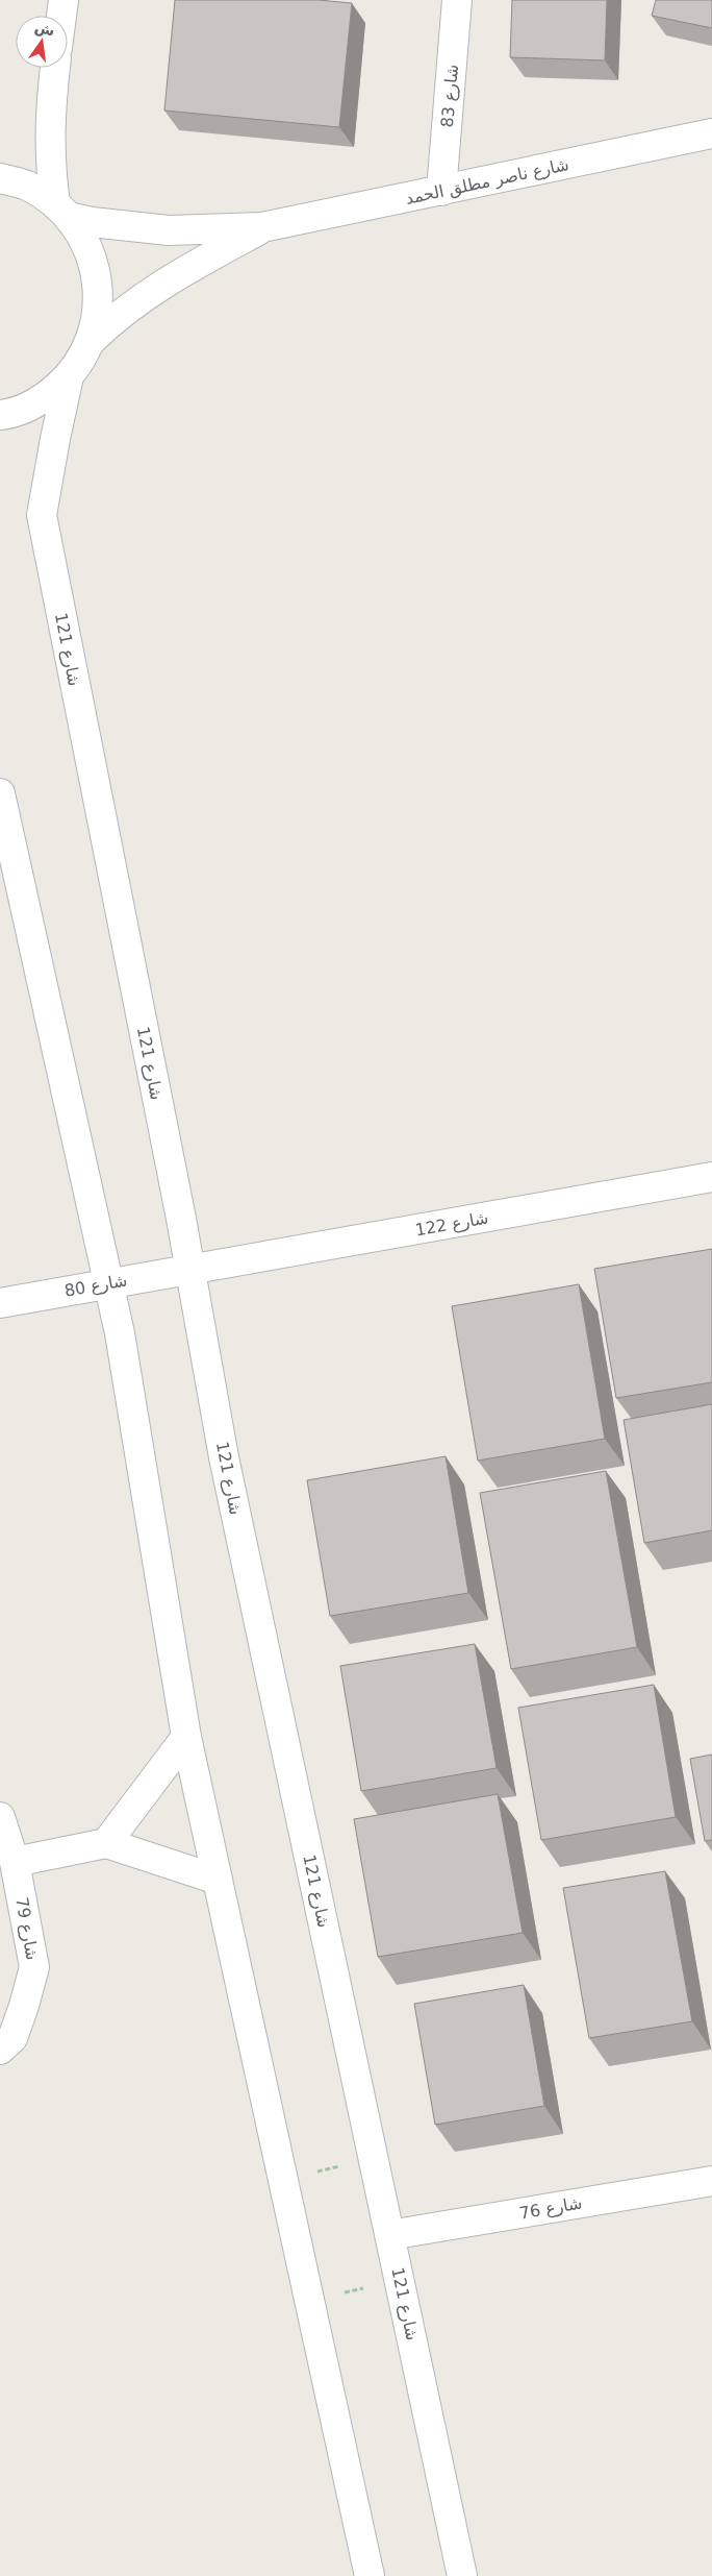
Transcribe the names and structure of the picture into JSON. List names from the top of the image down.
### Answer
{
  "streets": {
    "street": [
      "شارع 83",
      "شارع ناصر مطلق الحمد",
      "شارع 121",
      "شارع 122",
      "شارع 80",
      "شارع 79",
      "شارع 76"
    ]
  },
  "crossings": [
    ["شارع 83", "شارع ناصر مطلق الحمد"],
    ["شارع 121", "شارع 122"],
    ["شارع 121", "شارع 80"],
    ["شارع 121", "شارع 76"],
    ["شارع 122", "شارع 80"]
  ],
  "north": "top"
}
